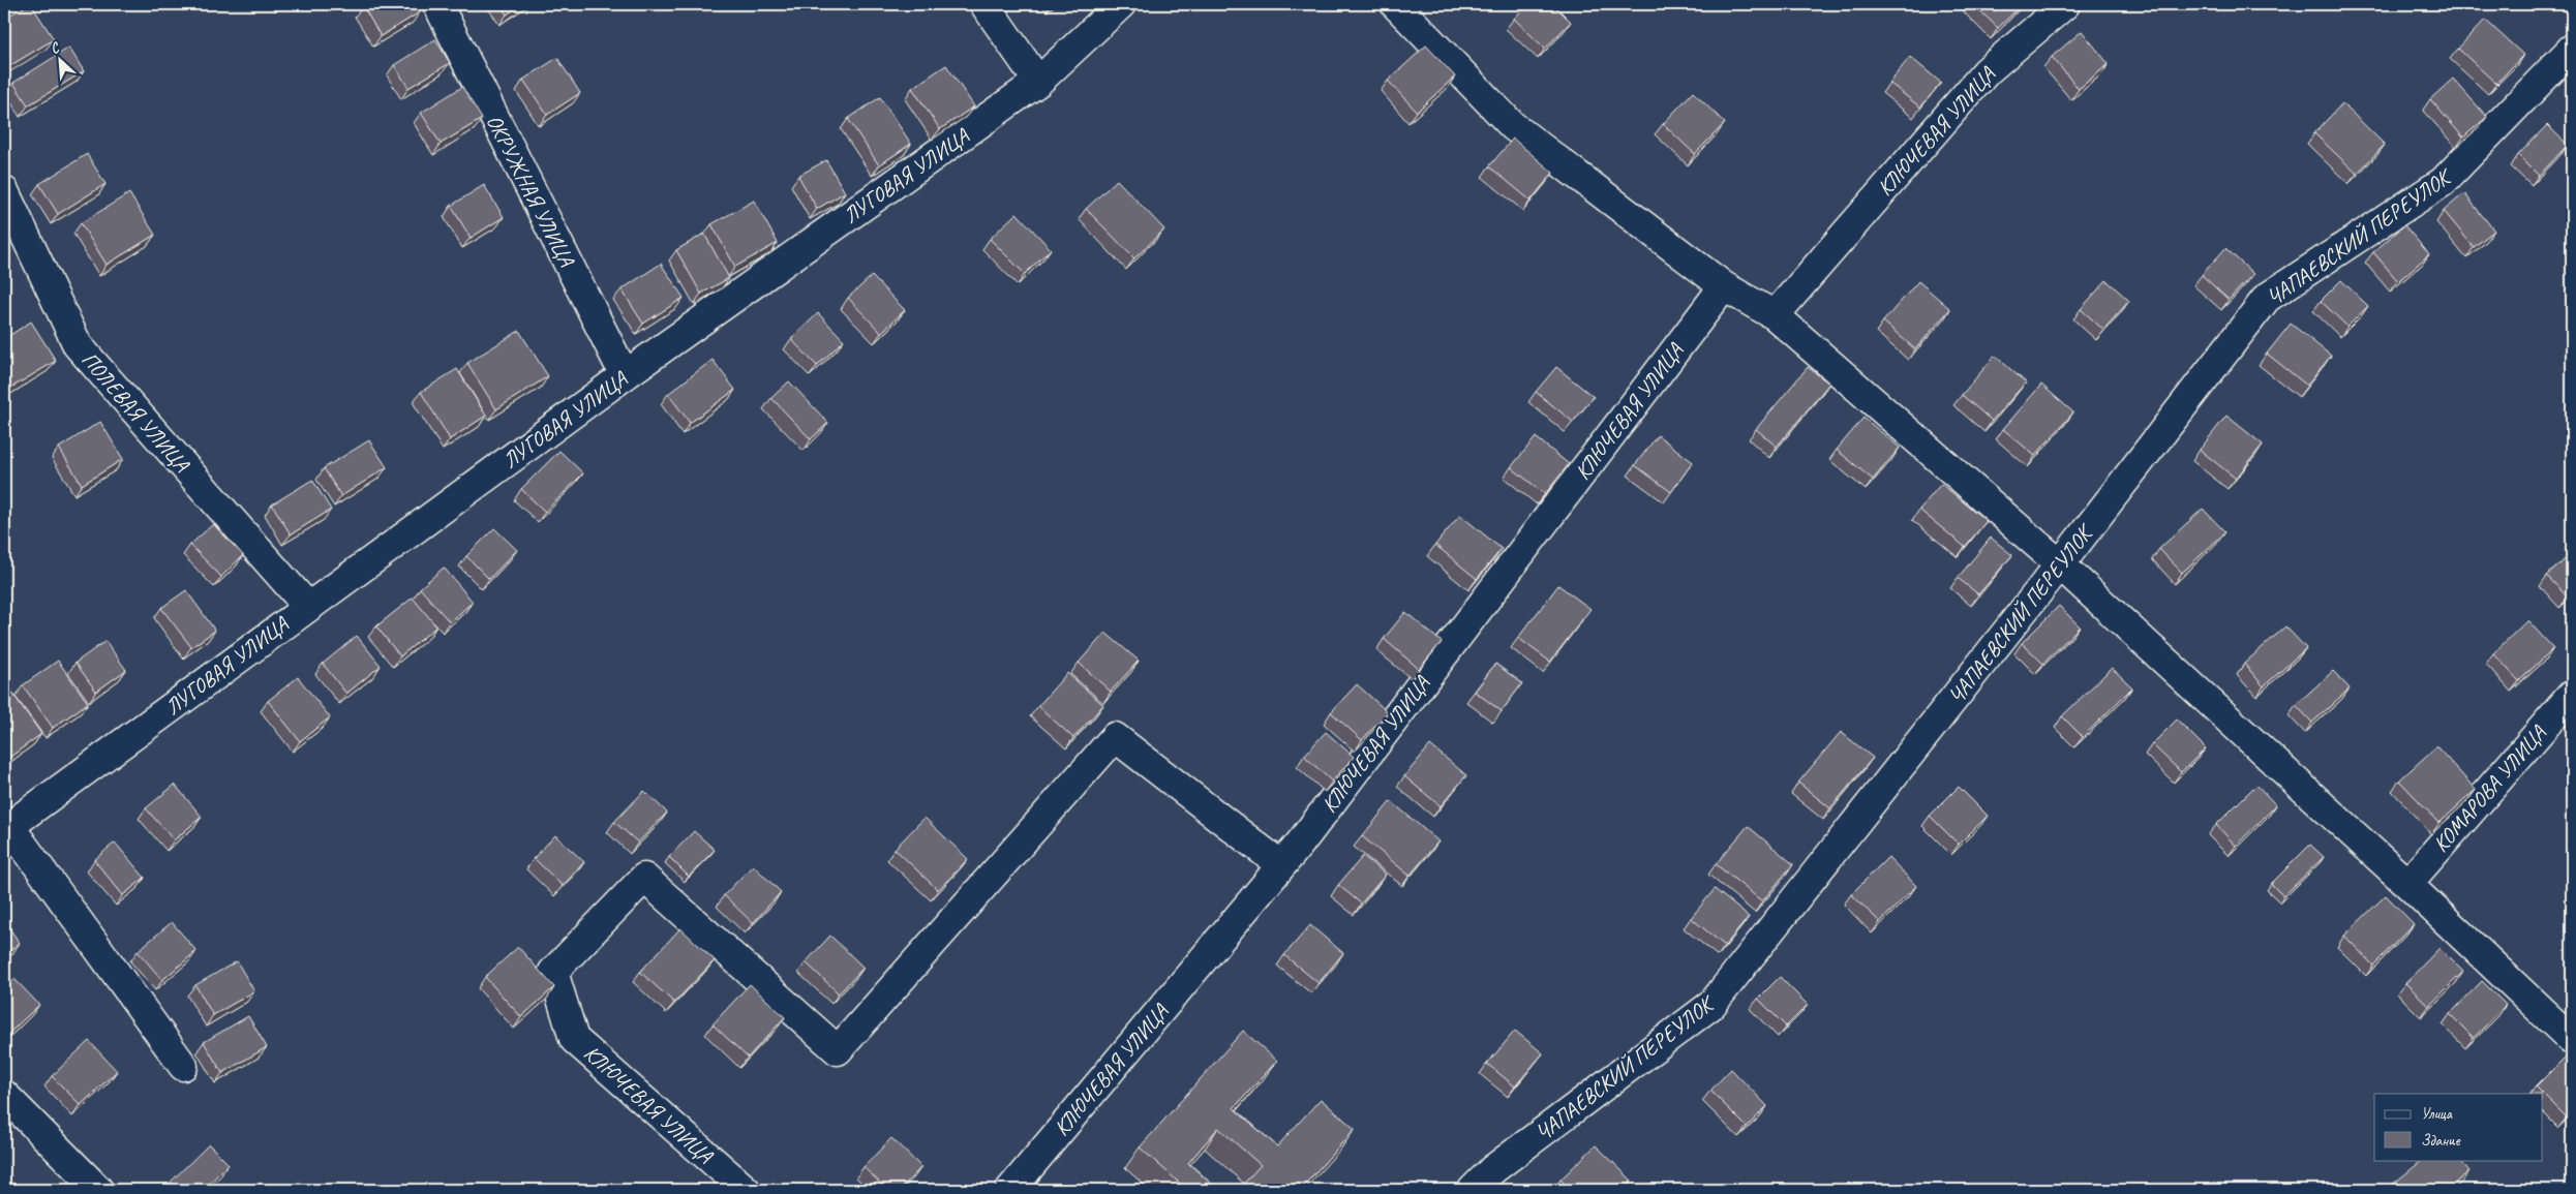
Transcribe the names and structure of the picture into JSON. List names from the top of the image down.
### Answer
{
  "streets": {
    "street": [
      "КЛЮЧЕВАЯ УЛИЦА",
      "ЛУГОВАЯ УЛИЦА",
      "ОКРУЖНАЯ УЛИЦА",
      "ЧАПАЕВСКИЙ ПЕРЕУЛОК",
      "ПОЛЕВАЯ УЛИЦА",
      "КОМАРОВА УЛИЦА"
    ]
  },
  "crossings": [
    ["ЛУГОВАЯ УЛИЦА", "ОКРУЖНАЯ УЛИЦА"],
    ["ЛУГОВАЯ УЛИЦА", "ПОЛЕВАЯ УЛИЦА"]
  ],
  "legend": ["Улица", "Здание"],
  "north": "top left"
}
